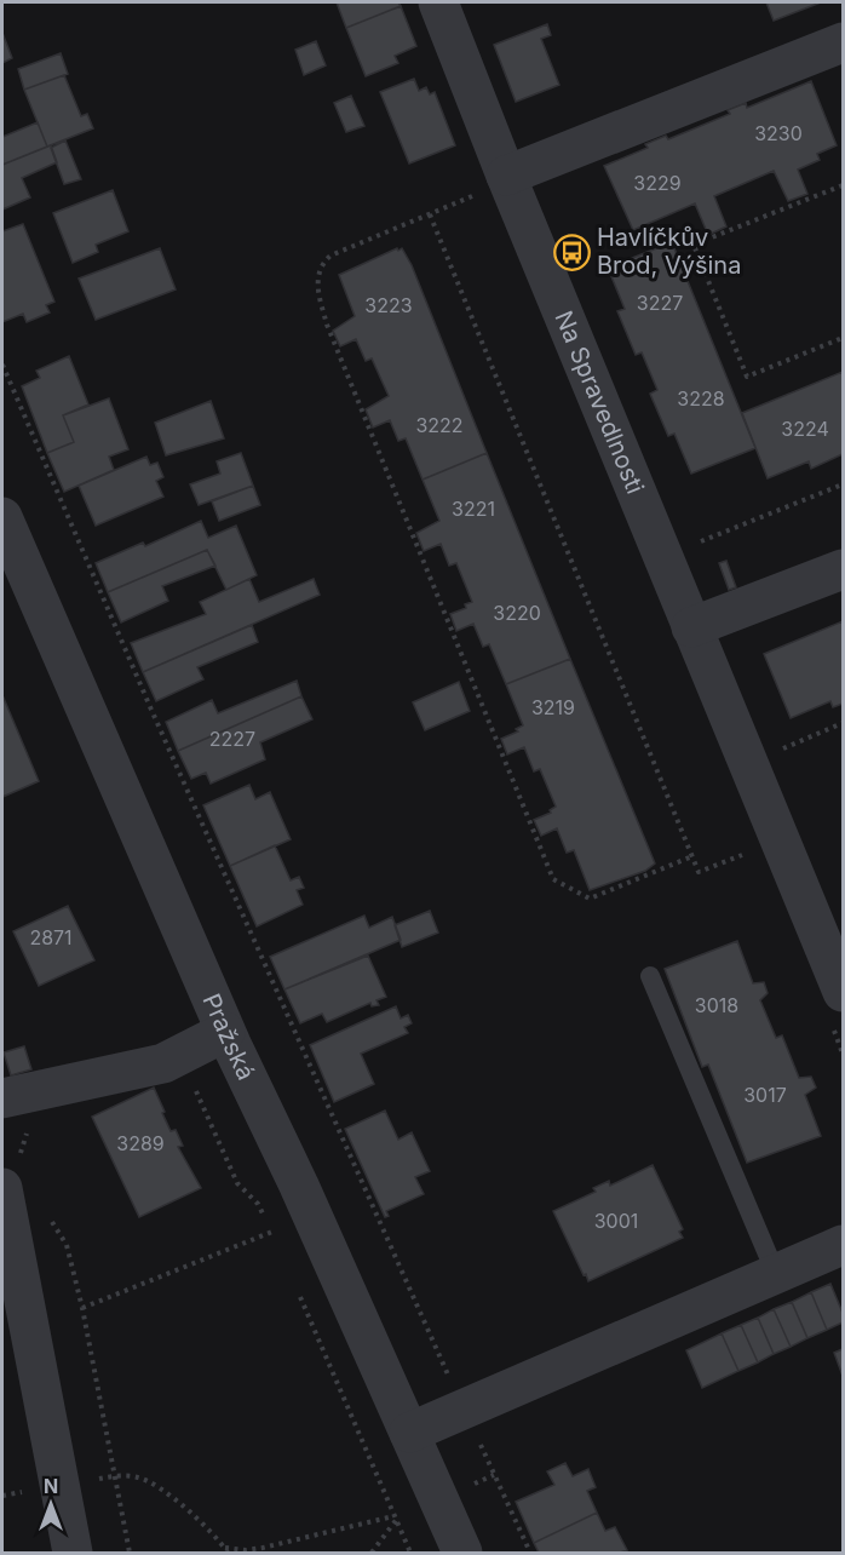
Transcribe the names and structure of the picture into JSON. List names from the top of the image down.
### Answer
{
  "streets": {
    "street": ["Na Spravedlnosti", "Pražská"]
  },
  "places": {
    "bus stop": ["Havlíčkův Brod, Výšina"]
  },
  "house_numbers": [
    "3230",
    "3229",
    "3227",
    "3223",
    "3228",
    "3222",
    "3224",
    "3221",
    "3220",
    "3219",
    "2227",
    "2871",
    "3018",
    "3017",
    "3289",
    "3001"
  ],
  "north": "top"
}
